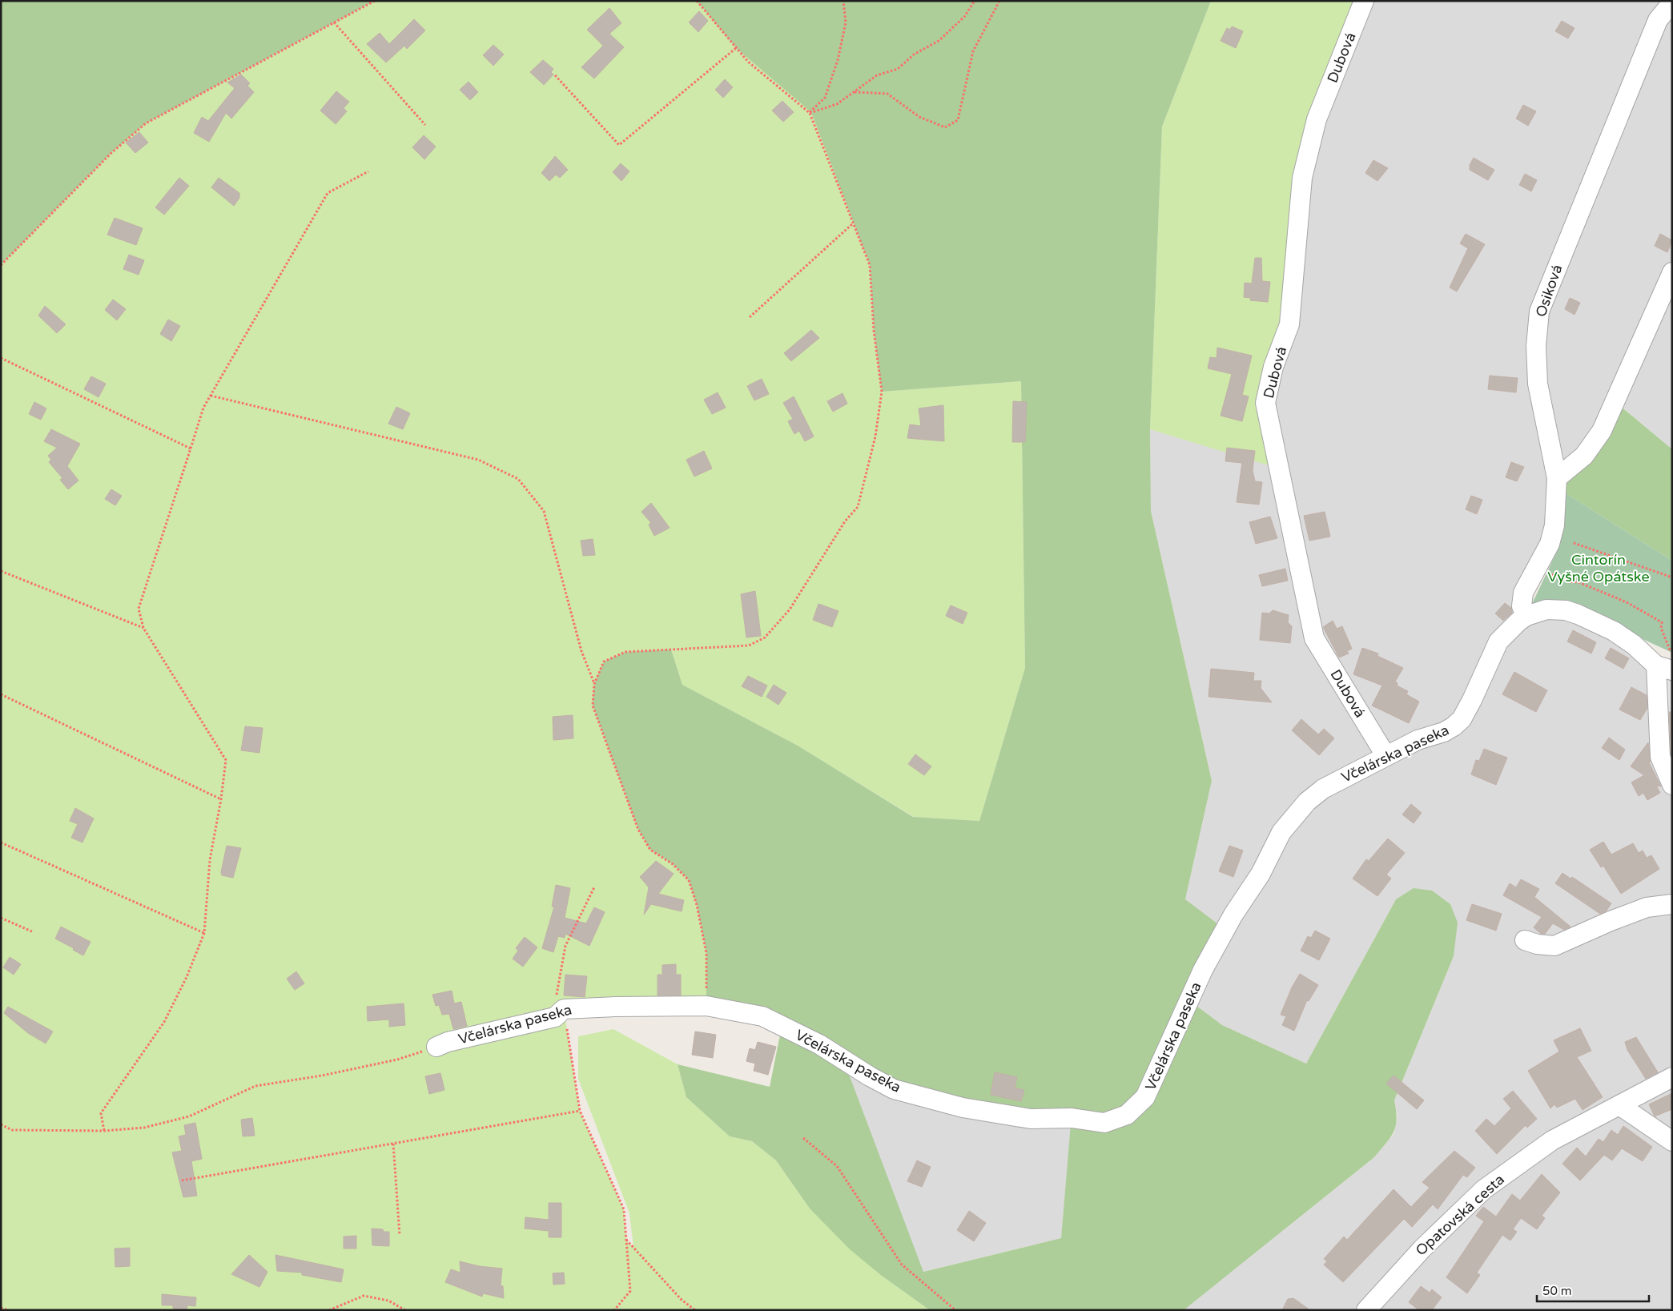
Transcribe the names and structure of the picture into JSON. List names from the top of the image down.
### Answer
{
  "streets": {
    "street": [
      "Dubová",
      "Osiková",
      "Včelárska paseka",
      "Opatovská cesta"
    ]
  },
  "crossings": [
    ["Dubová", "Včelárska paseka"],
    ["Osiková", "Včelárska paseka"]
  ],
  "parks": ["Cintorín Vyšné Opátske"],
  "scale_bar": "50 m"
}
